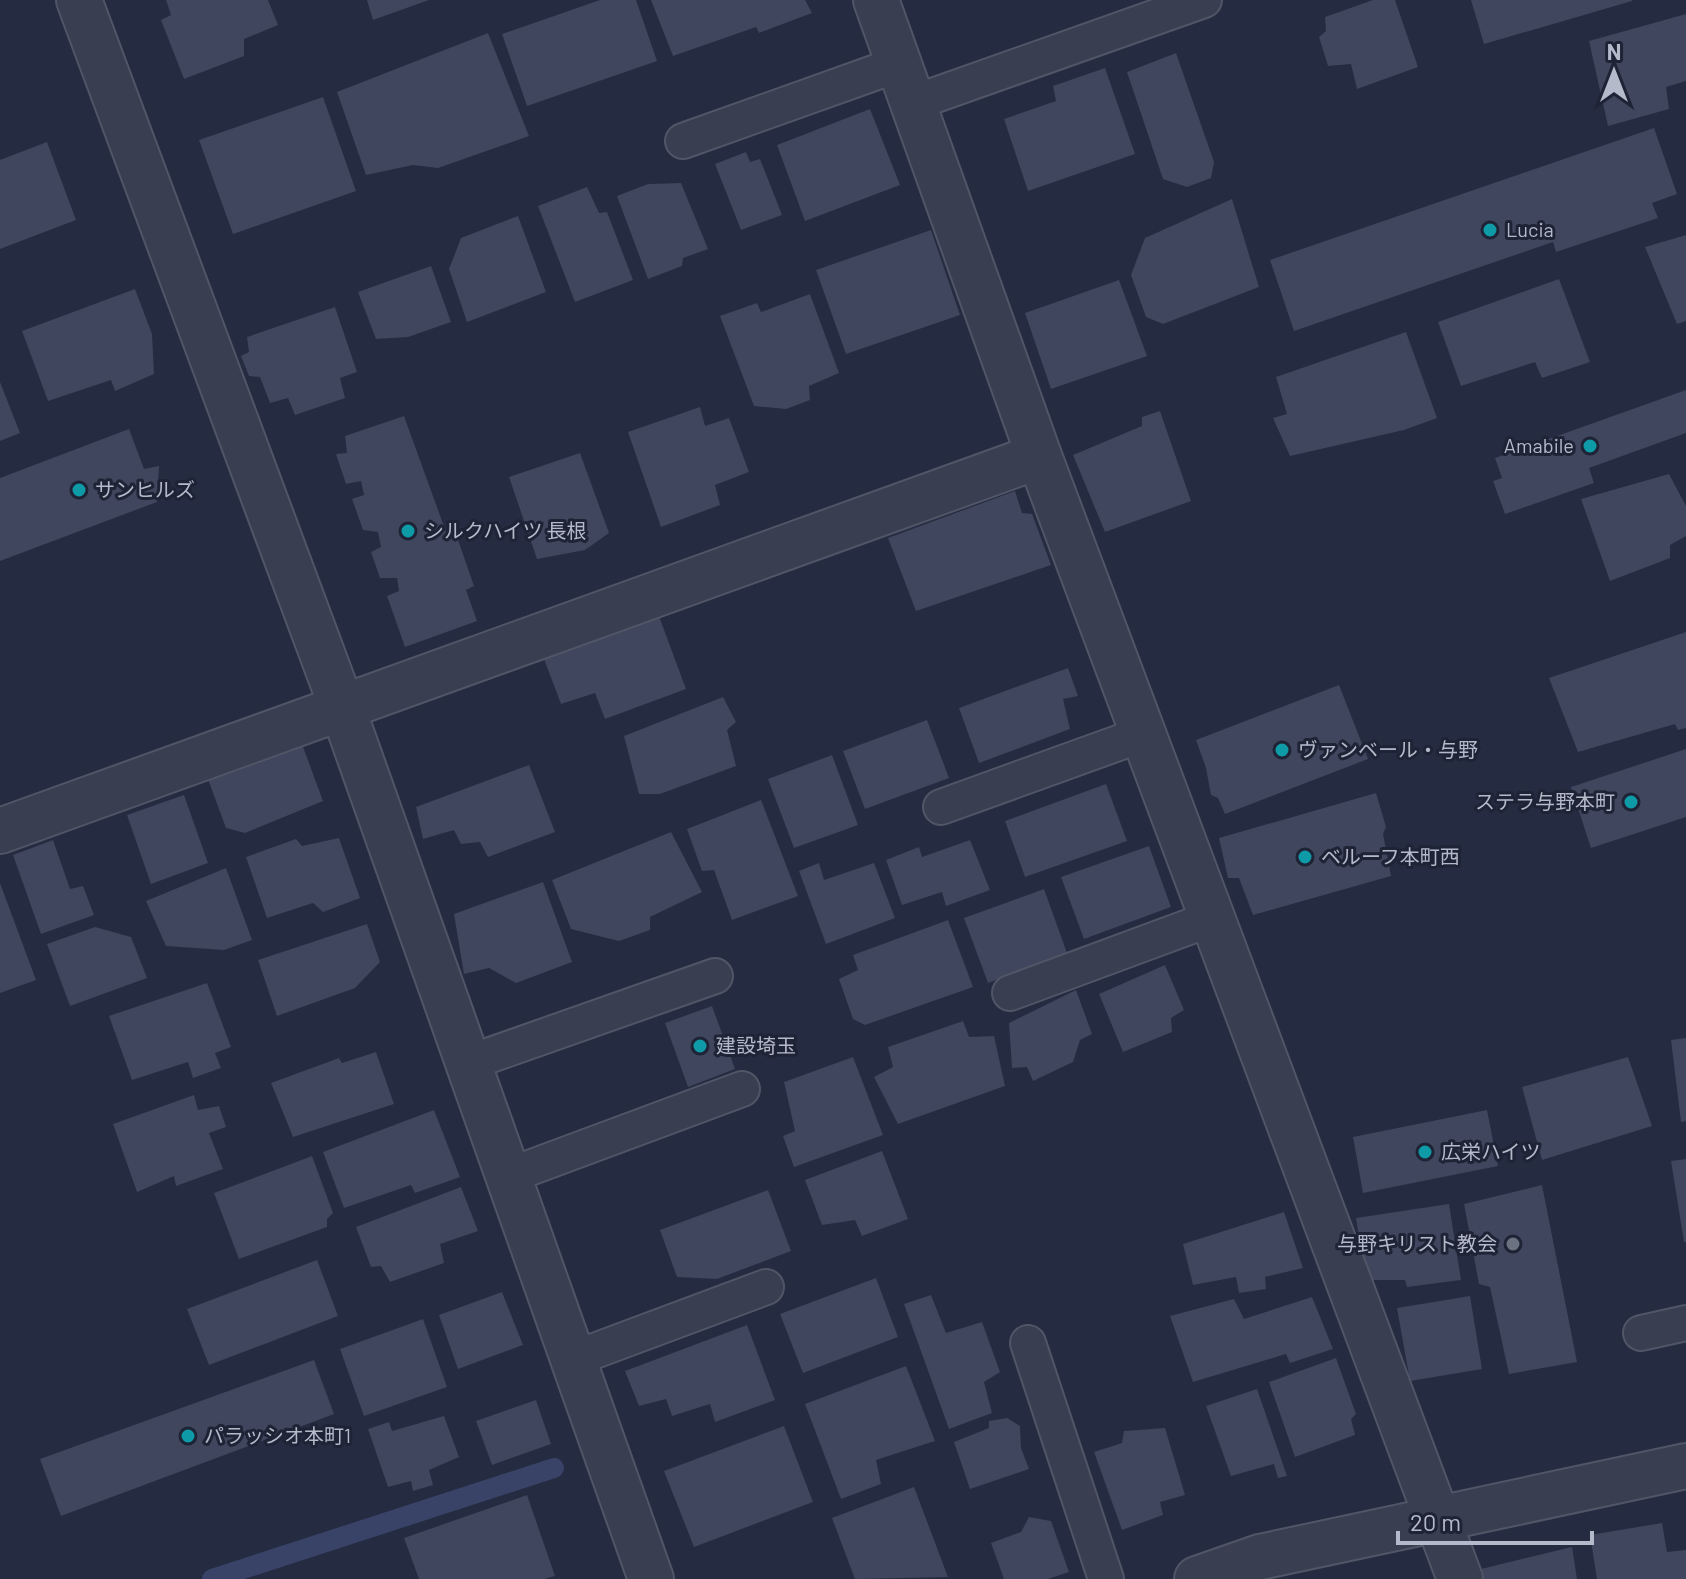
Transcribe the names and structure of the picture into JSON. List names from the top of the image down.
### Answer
{
  "places": [
    "Lucia",
    "Amabile",
    "サンヒルズ",
    "シルクハイツ 長根",
    "ヴァンベール・与野",
    "ステラ与野本町",
    "ベルーフ本町西",
    "建設埼玉",
    "広栄ハイツ",
    "与野キリスト教会",
    "パラッシオ本町1"
  ],
  "scale_bar": "20 m",
  "north": "top"
}
